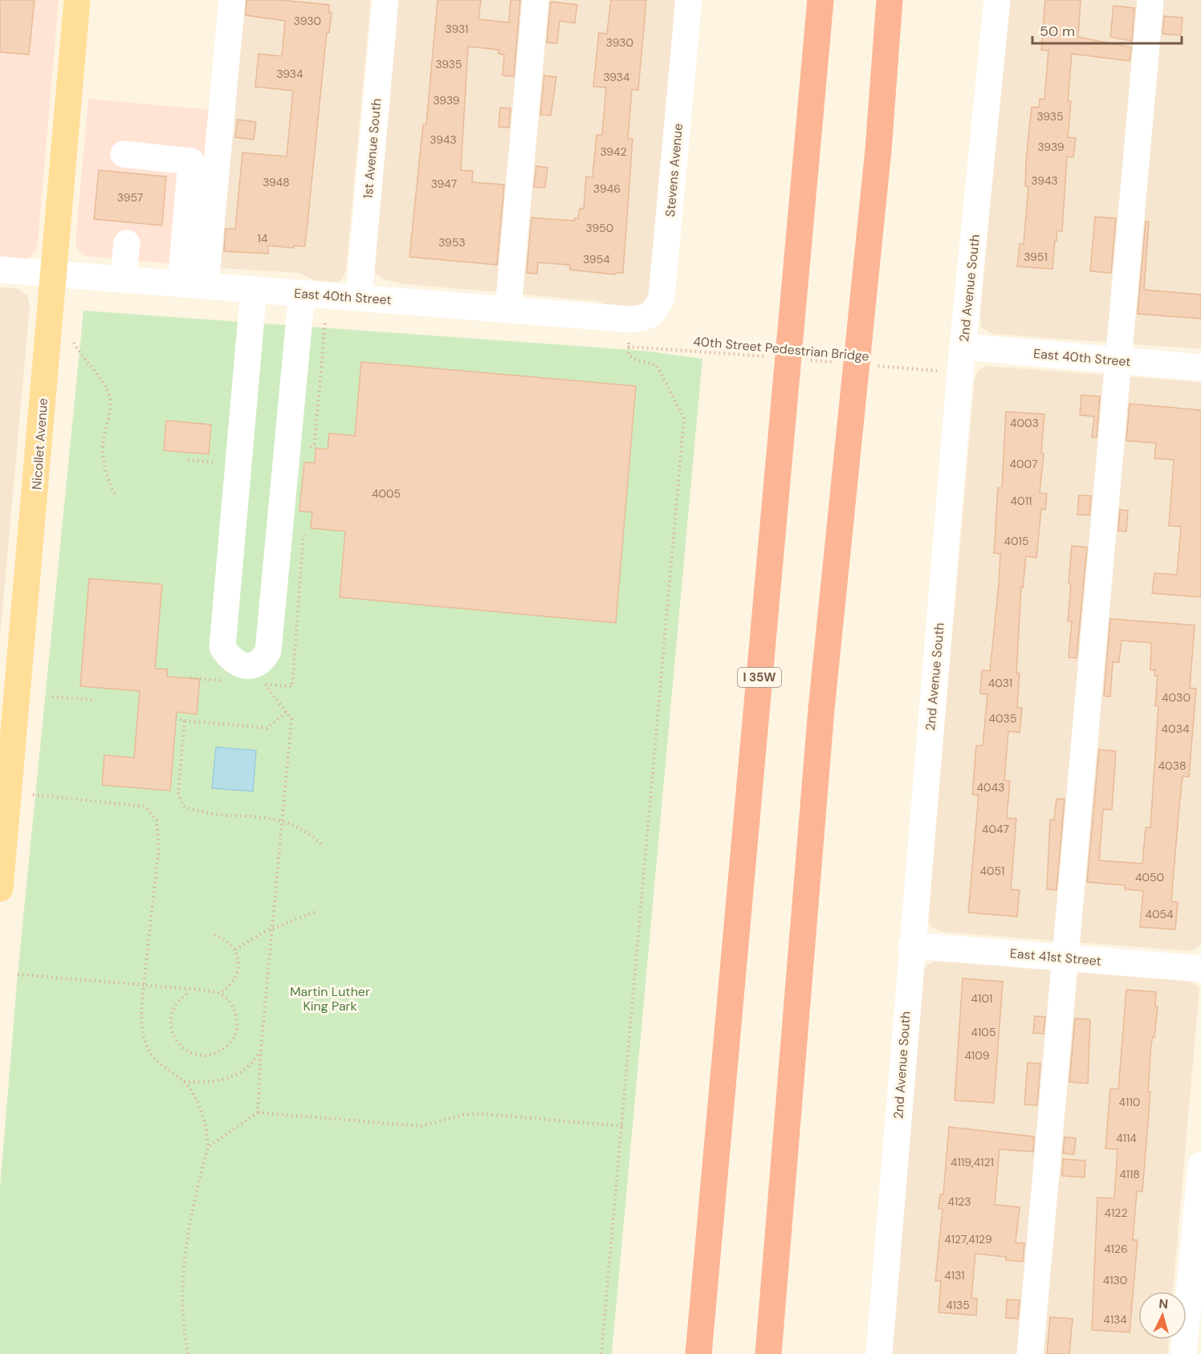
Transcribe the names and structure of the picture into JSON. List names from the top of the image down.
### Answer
{
  "streets": {
    "highway": ["I 35W"],
    "main road": ["Nicollet Avenue"],
    "street": [
      "1st Avenue South",
      "Stevens Avenue",
      "2nd Avenue South",
      "East 40th Street",
      "East 41st Street"
    ],
    "path": ["40th Street Pedestrian Bridge"]
  },
  "crossings": [
    ["1st Avenue South", "East 40th Street"],
    ["Stevens Avenue", "East 40th Street"],
    ["2nd Avenue South", "East 40th Street"],
    ["2nd Avenue South", "East 41st Street"],
    ["East 40th Street", "Nicollet Avenue"]
  ],
  "parks": ["Martin Luther King Park"],
  "house_numbers": [
    "3930",
    "3931",
    "3930",
    "3935",
    "3934",
    "3934",
    "3939",
    "3935",
    "3943",
    "3939",
    "3942",
    "3943",
    "3948",
    "3947",
    "3946",
    "3957",
    "3950",
    "14",
    "3953",
    "3951",
    "3954",
    "4003",
    "4007",
    "4005",
    "4011",
    "4015",
    "4031",
    "4030",
    "4035",
    "4034",
    "4038",
    "4043",
    "4047",
    "4051",
    "4050",
    "4054",
    "4101",
    "4105",
    "4109",
    "4110",
    "4114",
    "4119,4121",
    "4118",
    "4123",
    "4122",
    "4127,4129",
    "4126",
    "4131",
    "4130",
    "4135",
    "4134"
  ],
  "scale_bar": "50 m",
  "north": "top"
}
